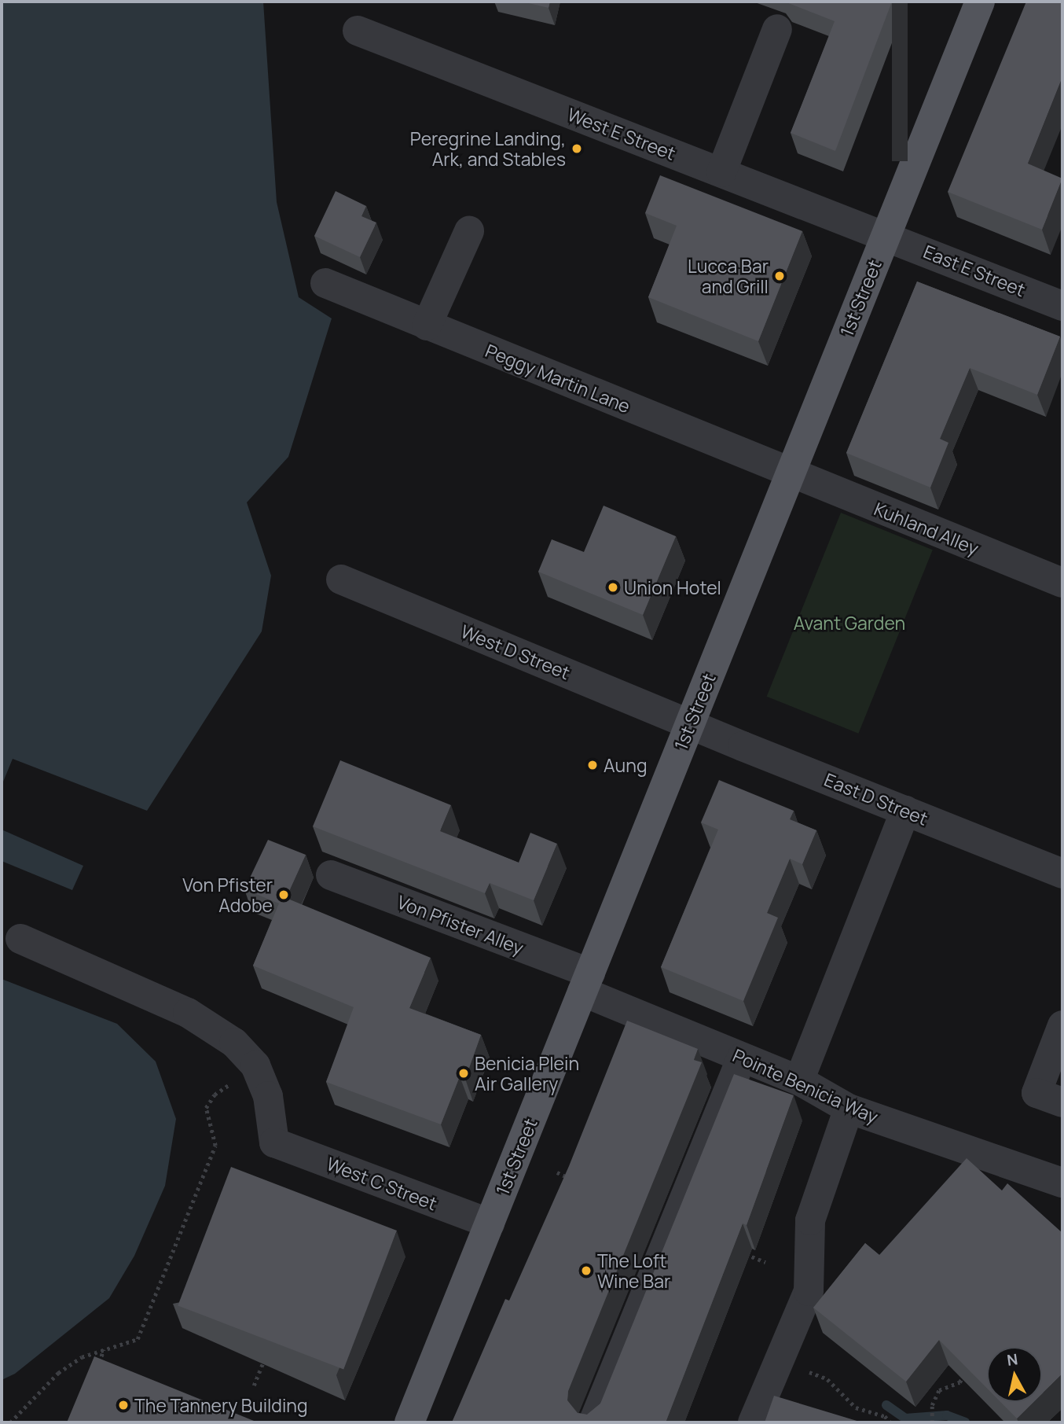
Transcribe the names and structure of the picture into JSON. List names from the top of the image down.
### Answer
{
  "streets": {
    "main road": ["1st Street"],
    "street": [
      "West E Street",
      "East E Street",
      "Peggy Martin Lane",
      "Kuhland Alley",
      "West D Street",
      "East D Street",
      "Von Pfister Alley",
      "Pointe Benicia Way",
      "West C Street"
    ]
  },
  "crossings": [
    ["West E Street", "East E Street"],
    ["West E Street", "1st Street"],
    ["East E Street", "1st Street"],
    ["1st Street", "Peggy Martin Lane"],
    ["1st Street", "Kuhland Alley"],
    ["1st Street", "West D Street"],
    ["1st Street", "East D Street"],
    ["1st Street", "Von Pfister Alley"],
    ["1st Street", "Pointe Benicia Way"],
    ["1st Street", "West C Street"],
    ["Peggy Martin Lane", "Kuhland Alley"],
    ["West D Street", "East D Street"],
    ["Von Pfister Alley", "Pointe Benicia Way"]
  ],
  "parks": ["Avant Garden"],
  "places": [
    "Peregrine Landing, Ark, and Stables",
    "Lucca Bar and Grill",
    "Union Hotel",
    "Aung",
    "Von Pfister Adobe",
    "Benicia Plein Air Gallery",
    "The Loft Wine Bar",
    "The Tannery Building"
  ],
  "north": "top"
}
